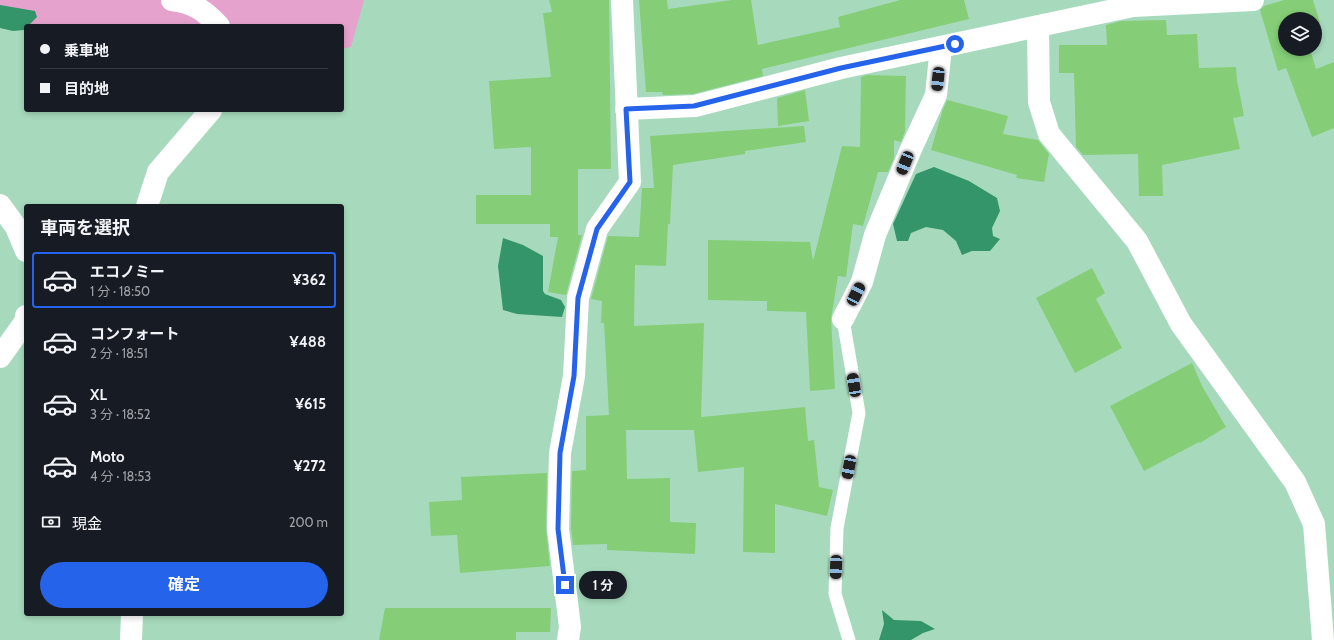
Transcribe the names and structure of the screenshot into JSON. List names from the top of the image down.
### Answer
{
  "page": {
    "banner": ["乗車地", "目的地"],
    "heading": "車両を選択",
    "list": [
      {
        "name": "エコノミー",
        "note": "1 分 · 18:50",
        "value": "¥362"
      },
      {
        "name": "コンフォート",
        "note": "2 分 · 18:51",
        "value": "¥488"
      },
      {
        "name": "XL",
        "note": "3 分 · 18:52",
        "value": "¥615"
      },
      {
        "name": "Moto",
        "note": "4 分 · 18:53",
        "value": "¥272"
      }
    ],
    "pay": ["現金", "200 m"],
    "buttons": "確定",
    "bubble": "1 分"
  }
}
